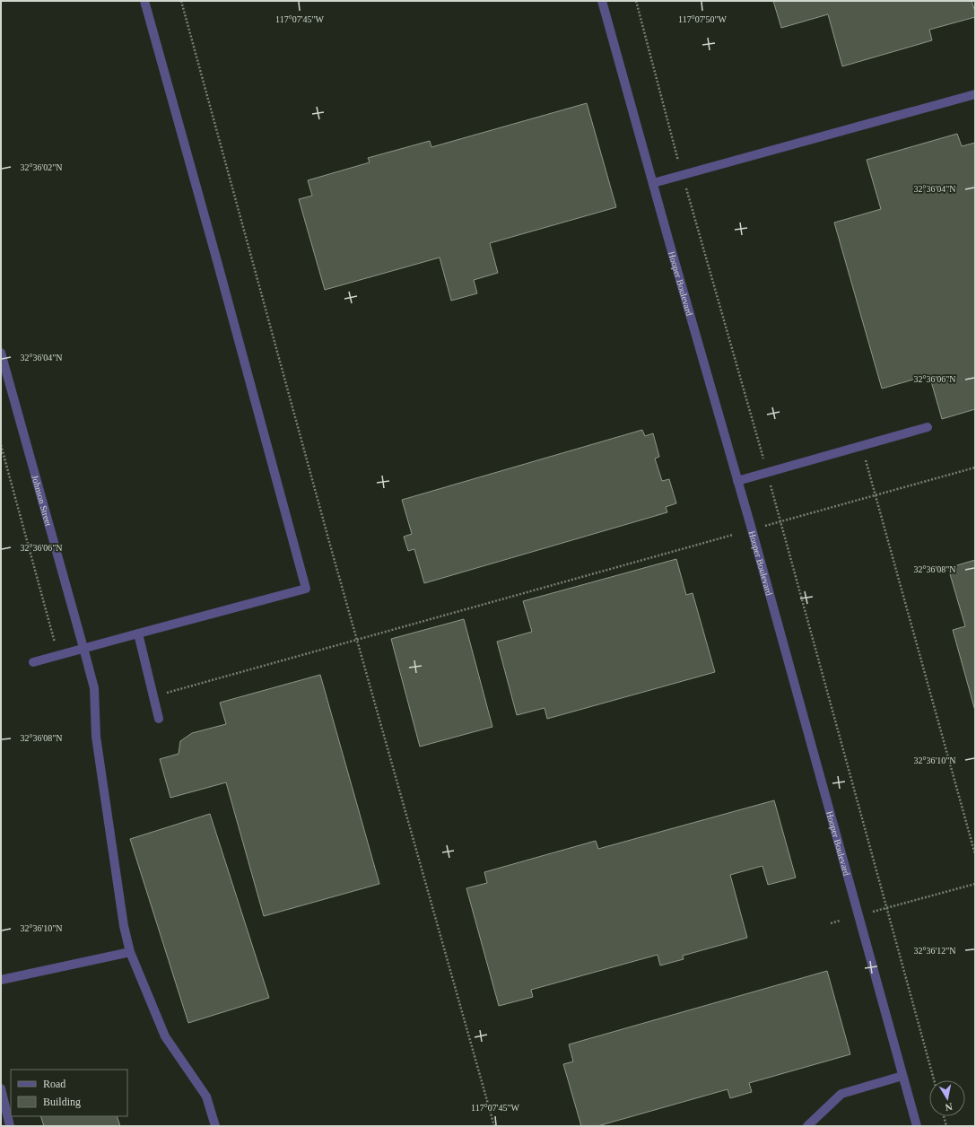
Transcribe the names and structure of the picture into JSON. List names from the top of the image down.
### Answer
{
  "streets": {
    "street": ["Hooper Boulevard", "Johnson Street"]
  },
  "legend": ["Road", "Building"],
  "north": "bottom",
  "coordinates": [
    "117°07'45\"W",
    "117°07'50\"W",
    "32°36'02\"N",
    "32°36'04\"N",
    "32°36'06\"N",
    "32°36'08\"N",
    "32°36'10\"N",
    "32°36'12\"N"
  ]
}
